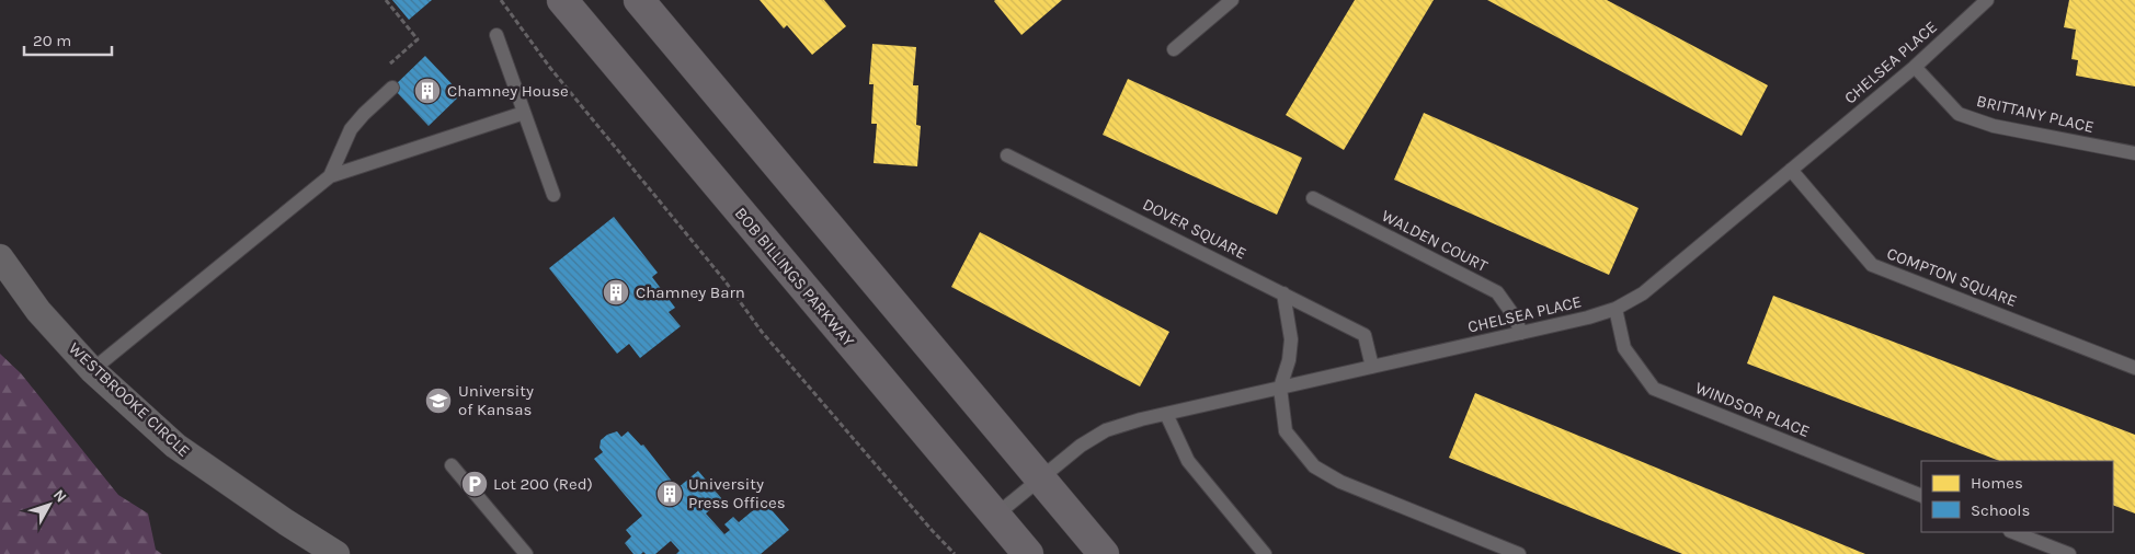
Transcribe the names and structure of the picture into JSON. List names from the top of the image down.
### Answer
{
  "streets": {
    "main road": ["BOB BILLINGS PARKWAY"],
    "street": ["WESTBROOKE CIRCLE"],
    "lane": [
      "CHELSEA PLACE",
      "BRITTANY PLACE",
      "DOVER SQUARE",
      "WALDEN COURT",
      "COMPTON SQUARE",
      "WINDSOR PLACE"
    ]
  },
  "crossings": [
    ["CHELSEA PLACE", "BRITTANY PLACE"],
    ["CHELSEA PLACE", "DOVER SQUARE"],
    ["CHELSEA PLACE", "WALDEN COURT"],
    ["CHELSEA PLACE", "BOB BILLINGS PARKWAY"],
    ["CHELSEA PLACE", "COMPTON SQUARE"],
    ["CHELSEA PLACE", "WINDSOR PLACE"]
  ],
  "places": {
    "building": ["Chamney House", "Chamney Barn", "University Press Offices"],
    "school or university": ["University of Kansas"],
    "parking": ["Lot 200 (Red)"]
  },
  "legend": ["Homes", "Schools"],
  "scale_bar": "20 m",
  "north": "top right"
}
